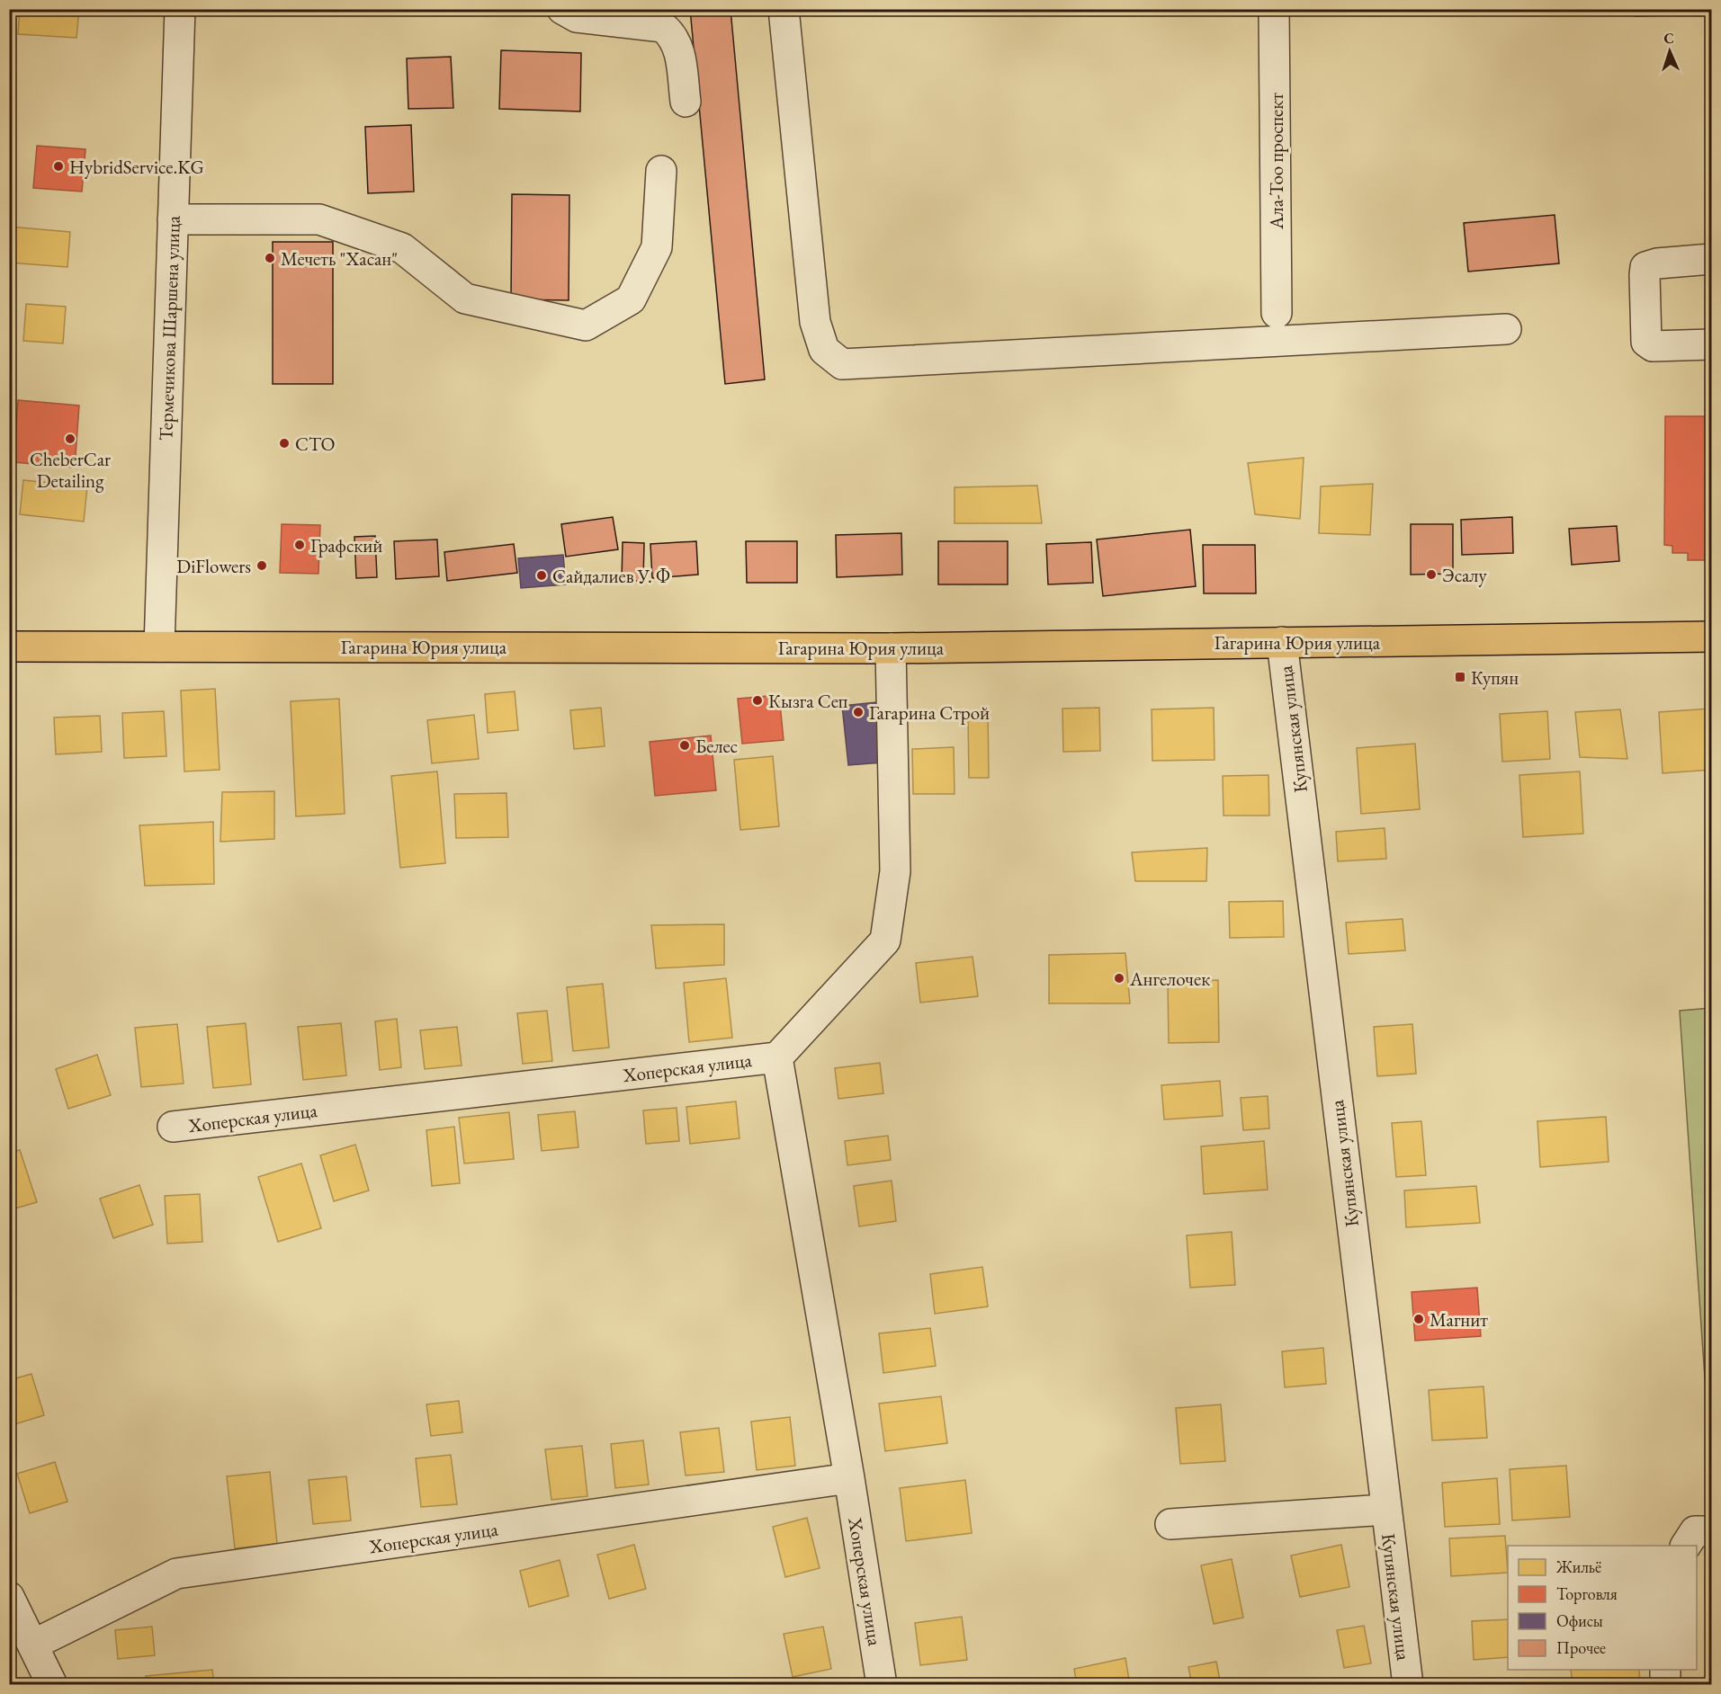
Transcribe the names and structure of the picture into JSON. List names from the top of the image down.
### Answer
{
  "streets": {
    "main road": ["Гагарина Юрия улица"],
    "street": [
      "Ала-Тоо проспект",
      "Термечикова Шаршена улица",
      "Купянская улица",
      "Хоперская улица"
    ]
  },
  "crossings": [
    ["Термечикова Шаршена улица", "Гагарина Юрия улица"],
    ["Гагарина Юрия улица", "Купянская улица"]
  ],
  "places": {
    "other": [
      "HybridService.KG",
      "Мечеть \"Хасан\"",
      "CheberCar Detailing",
      "СТО",
      "Графский",
      "DiFlowers",
      "Эсалу",
      "Сайдалиев У. Ф",
      "Кызга Сеп",
      "Гагарина Строй",
      "Белес",
      "Ангелочек",
      "Магнит"
    ],
    "transit": ["Купян"]
  },
  "legend": [
    "Жильё",
    "Торговля",
    "Офисы",
    "Прочее"
  ],
  "north": "top"
}
